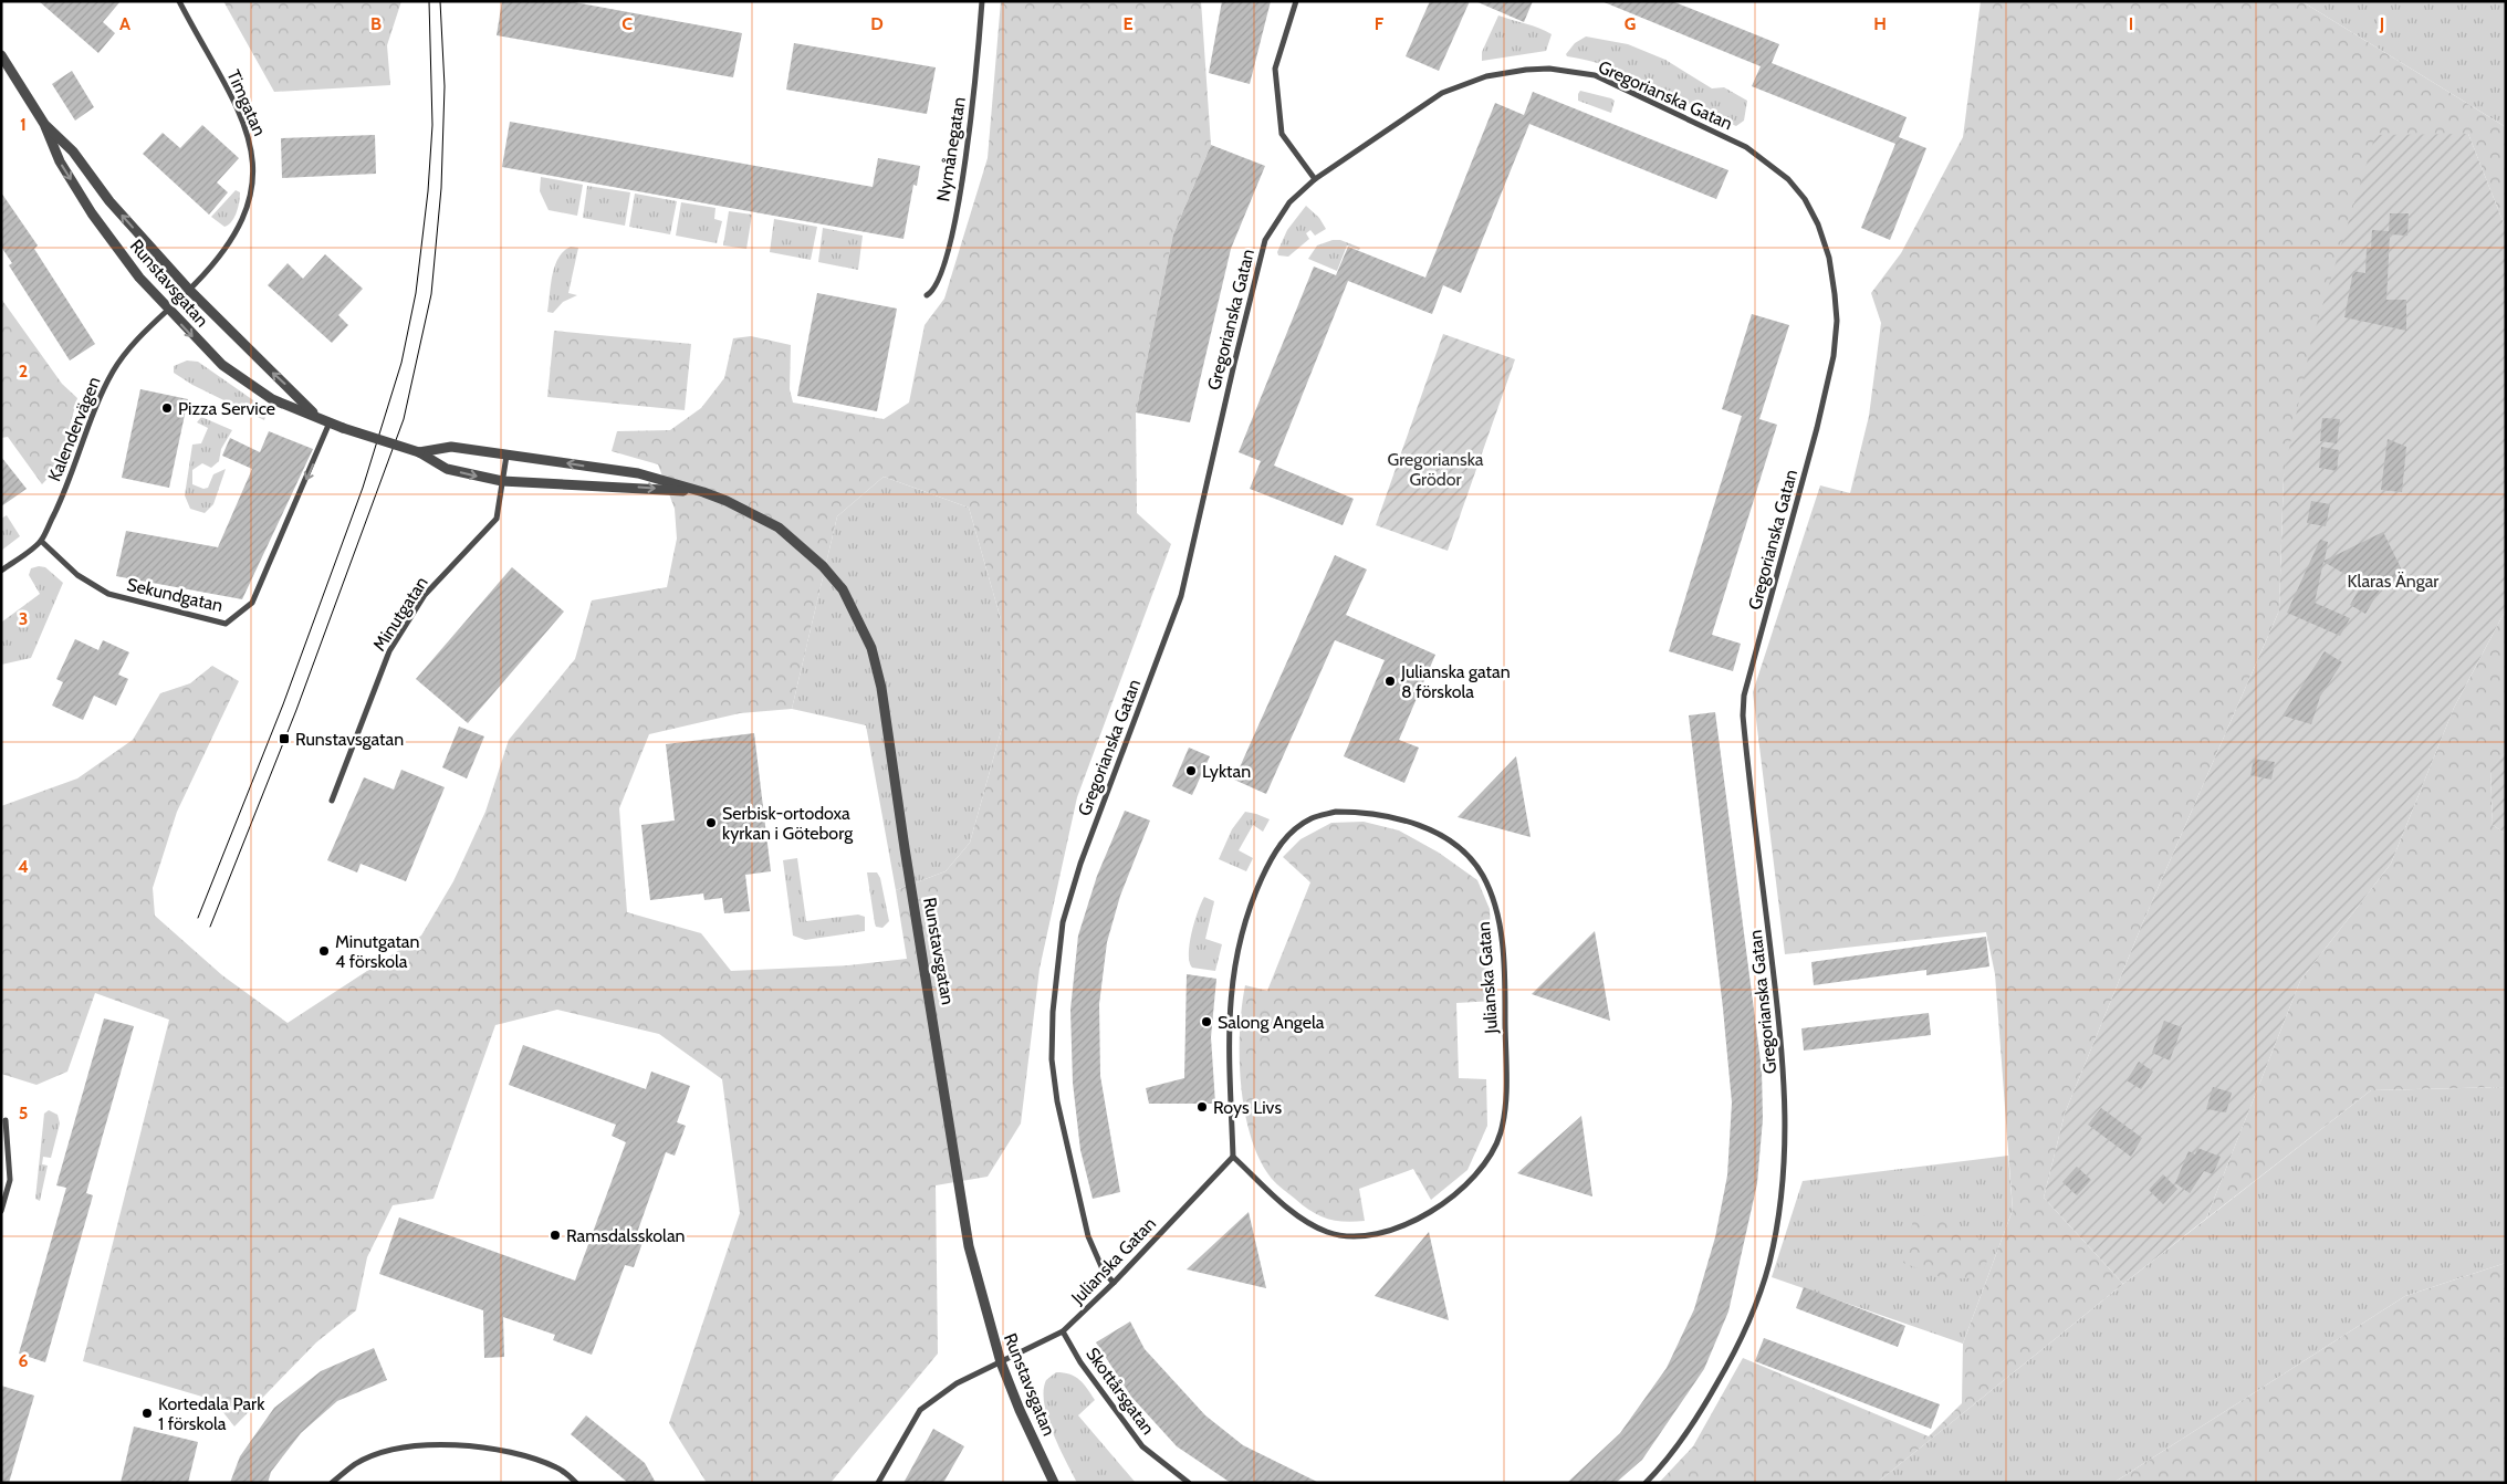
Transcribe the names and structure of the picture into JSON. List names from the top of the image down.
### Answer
{
  "streets": {
    "street": [
      "Gregorianska Gatan",
      "Timgatan",
      "Nymånegatan",
      "Runstavsgatan",
      "Kalendervägen",
      "Sekundgatan",
      "Minutgatan",
      "Julianska Gatan",
      "Skottårsgatan"
    ]
  },
  "crossings": [
    ["Gregorianska Gatan", "Julianska Gatan"],
    ["Timgatan", "Runstavsgatan"],
    ["Timgatan", "Kalendervägen"],
    ["Runstavsgatan", "Kalendervägen"],
    ["Runstavsgatan", "Sekundgatan"],
    ["Runstavsgatan", "Minutgatan"],
    ["Runstavsgatan", "Julianska Gatan"],
    ["Kalendervägen", "Sekundgatan"],
    ["Julianska Gatan", "Skottårsgatan"]
  ],
  "parks": ["Gregorianska Grödor", "Klaras Ängar"],
  "places": {
    "other": [
      "Pizza Service",
      "Julianska gatan 8 förskola",
      "Lyktan",
      "Serbisk-ortodoxa kyrkan i Göteborg",
      "Minutgatan 4 förskola",
      "Salong Angela",
      "Roys Livs",
      "Ramsdalsskolan",
      "Kortedala Park 1 förskola"
    ],
    "transit": ["Runstavsgatan"]
  },
  "grid": {
    "columns": [
      "A",
      "B",
      "C",
      "D",
      "E",
      "F",
      "G",
      "H",
      "I",
      "J"
    ],
    "rows": [
      "1",
      "2",
      "3",
      "4",
      "5",
      "6"
    ]
  }
}
